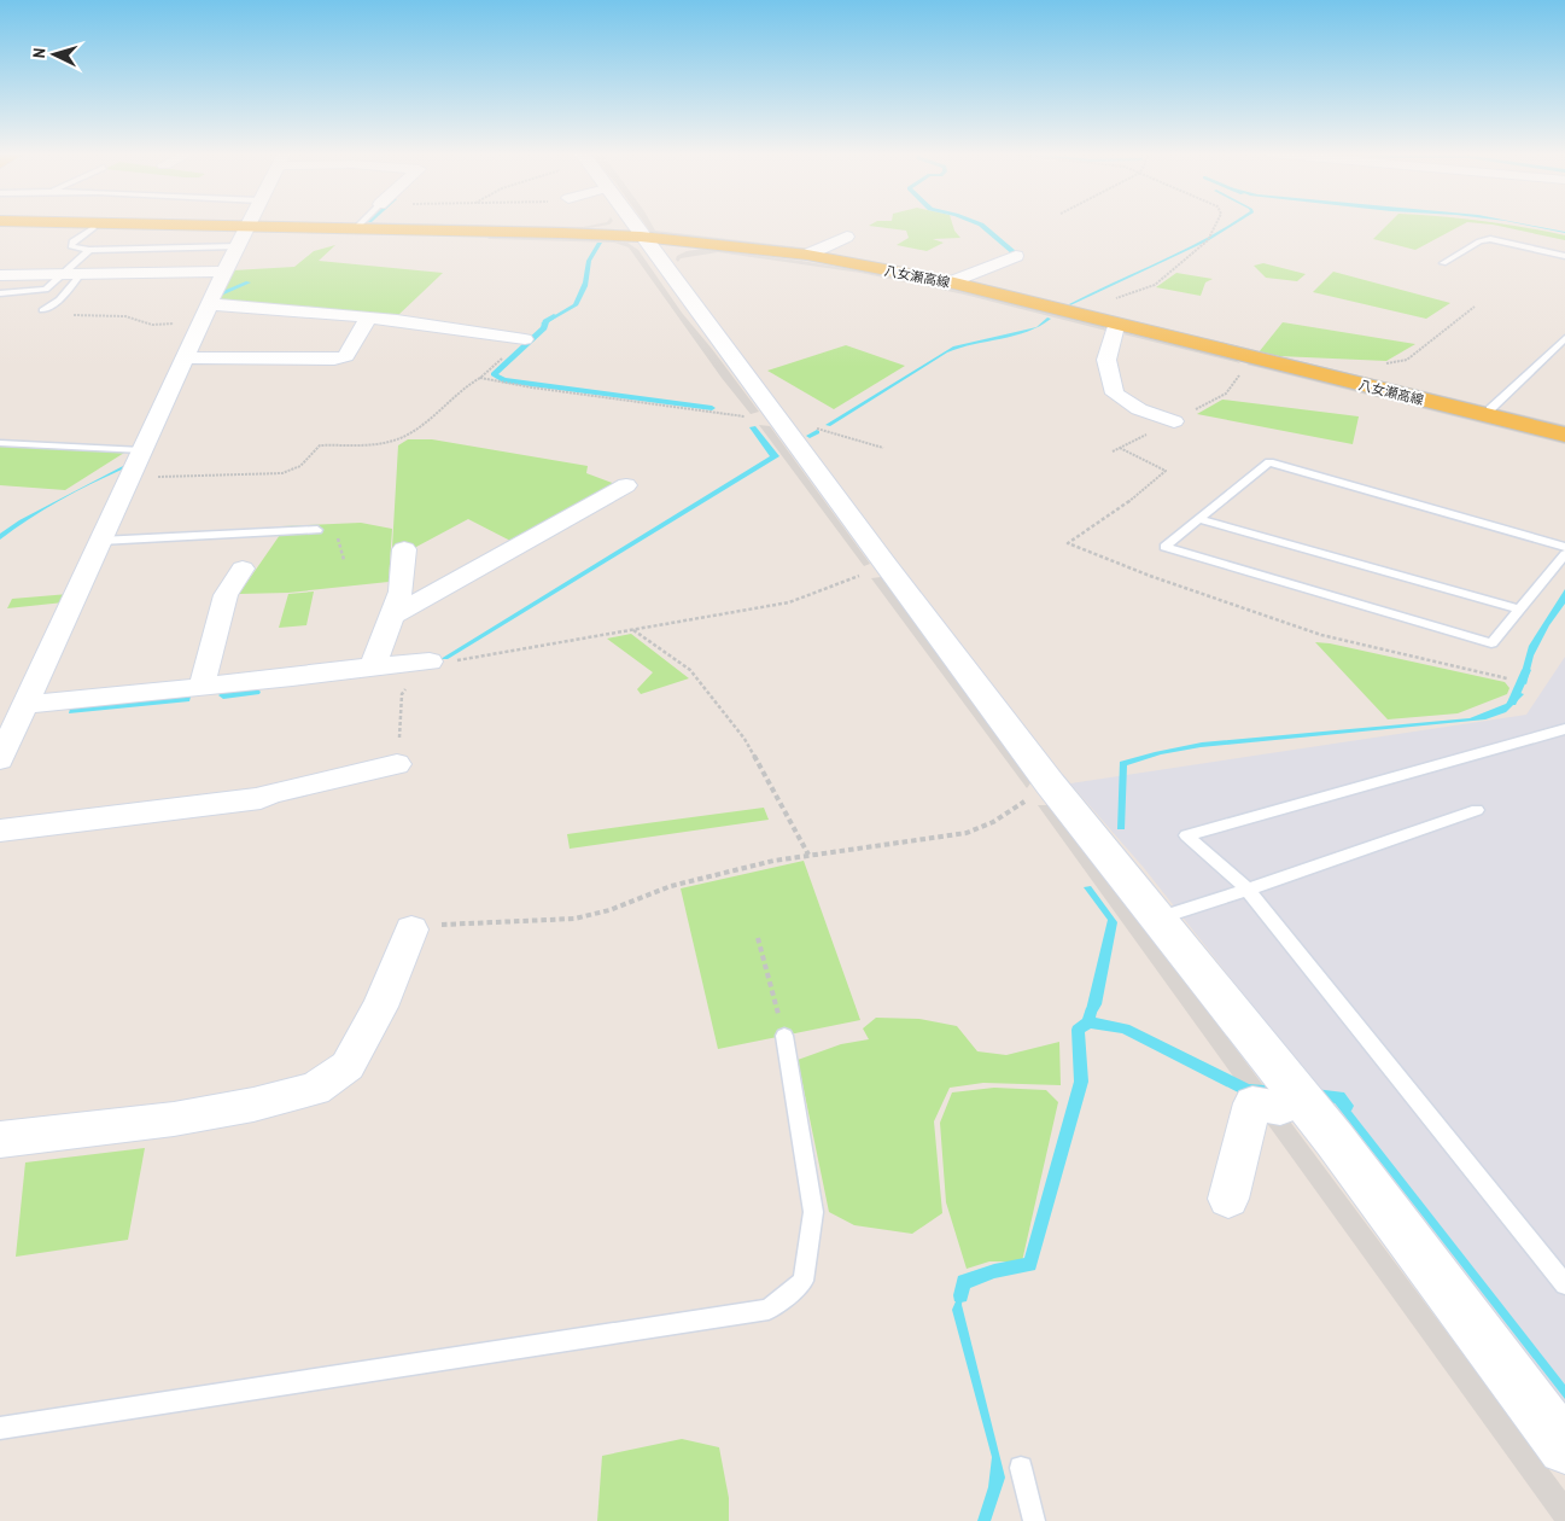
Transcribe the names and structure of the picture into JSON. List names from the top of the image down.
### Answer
{
  "streets": {
    "main road": ["八女瀬高線"]
  },
  "north": "left"
}
